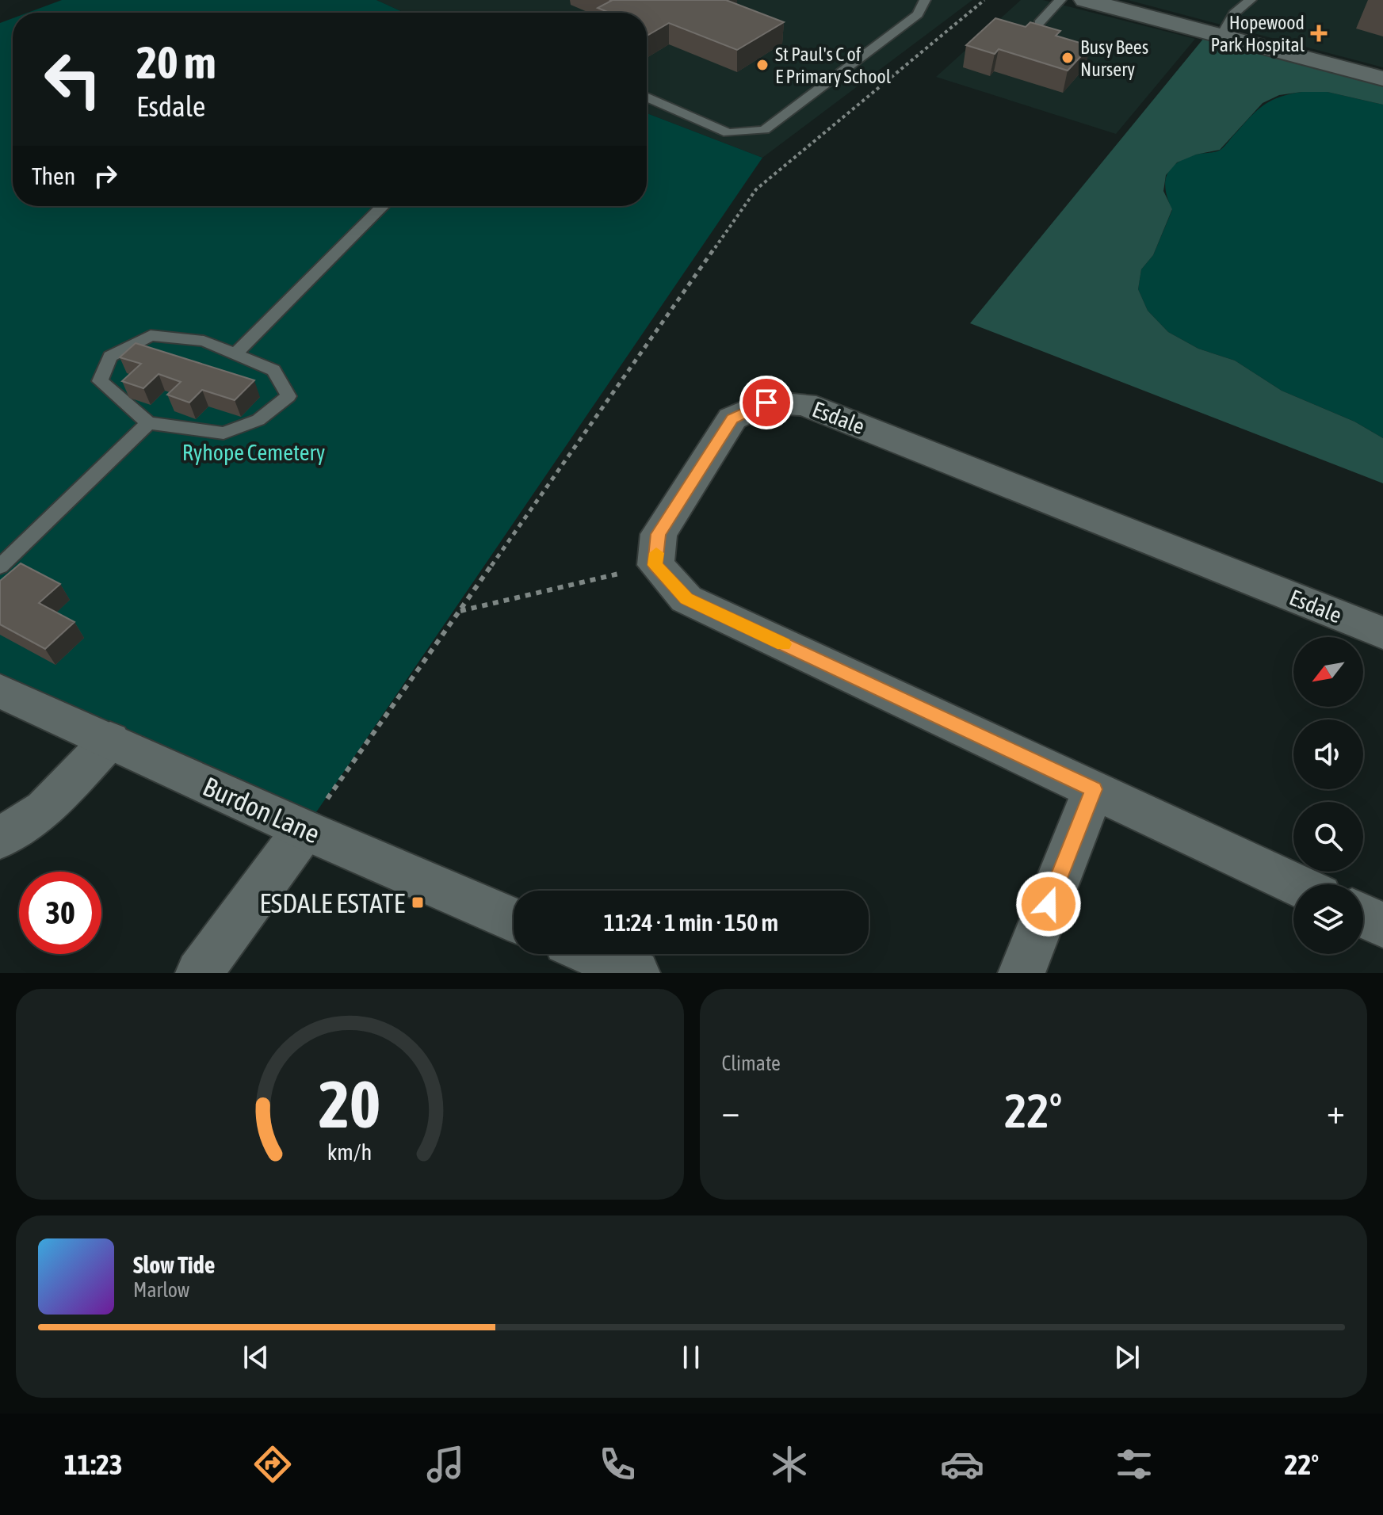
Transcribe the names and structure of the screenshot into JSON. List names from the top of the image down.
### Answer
{
  "streets": {
    "street": ["Esdale", "Burdon Lane"]
  },
  "parks": ["Ryhope Cemetery"],
  "places": {
    "health": ["Hopewood Park Hospital"],
    "other": ["Busy Bees Nursery", "St Paul's C of E Primary School"],
    "transit": ["ESDALE ESTATE"]
  },
  "north": "bottom left",
  "page": {
    "turn": ["20 m", "Esdale"],
    "then": "Then",
    "limit": "30",
    "trip": "11:24 · 1 min · 150 m",
    "tile": "Climate",
    "heat": ["−", "22°", "+"],
    "song": ["Slow Tide", "Marlow"],
    "tabs": ["11:23", "22°"],
    "gauge": ["20", "km/h"]
  }
}
